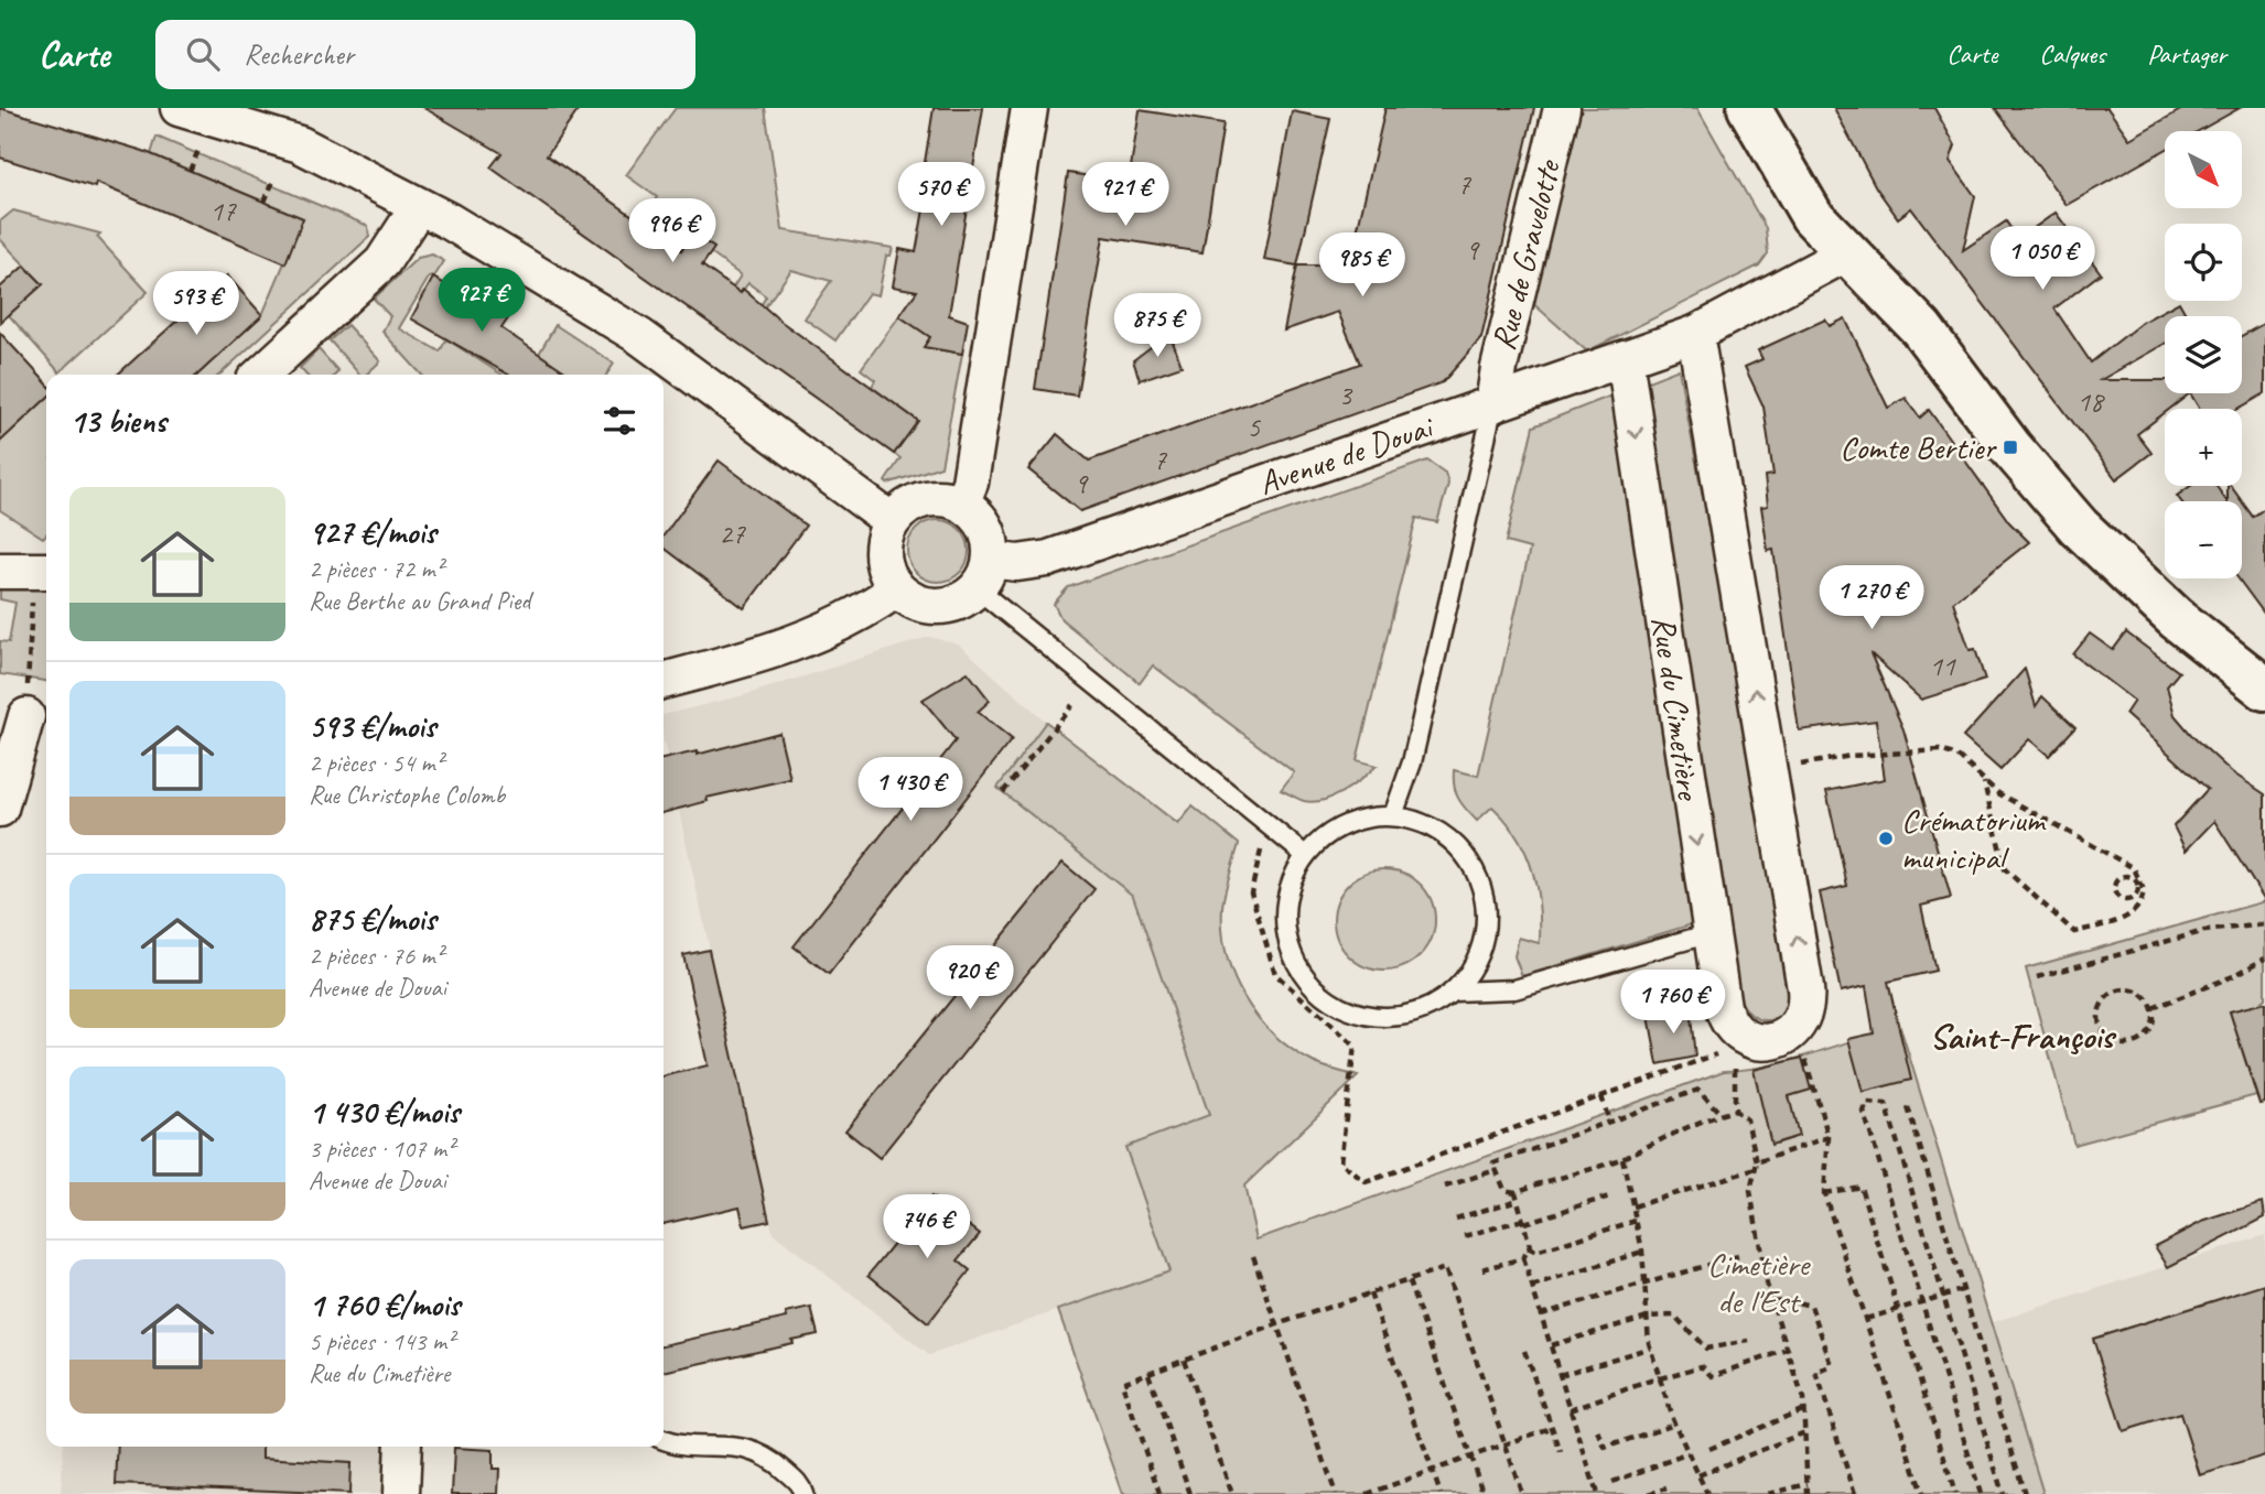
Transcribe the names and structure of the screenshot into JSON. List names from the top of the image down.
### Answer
{
  "streets": {
    "street": ["Rue de Gravelotte", "Avenue de Douai", "Rue du Cimetière"]
  },
  "crossings": [
    ["Rue de Gravelotte", "Avenue de Douai"],
    ["Avenue de Douai", "Rue du Cimetière"]
  ],
  "districts": ["Saint-François"],
  "parks": ["Cimetière de l'Est"],
  "places": {
    "transit": ["Comte Bertier"],
    "other": ["Crématorium municipal"]
  },
  "house_numbers": [
    "7",
    "17",
    "9",
    "3",
    "18",
    "5",
    "7",
    "9",
    "27",
    "11"
  ],
  "north": "bottom right",
  "page": {
    "header": "Carte",
    "search": "Rechercher",
    "nav": ["Carte", "Calques", "Partager"],
    "map_buttons": ["+", "−"],
    "price": [
      "570 €",
      "921 €",
      "996 €",
      "1 050 €",
      "985 €",
      "927 €",
      "593 €",
      "875 €",
      "1 270 €",
      "1 430 €",
      "920 €",
      "1 760 €",
      "746 €"
    ],
    "heading": "13 biens",
    "list": [
      {
        "name": "927 €/mois",
        "note": "2 pièces · 72 m² · Rue Berthe au Grand Pied"
      },
      {
        "name": "593 €/mois",
        "note": "2 pièces · 54 m² · Rue Christophe Colomb"
      },
      {
        "name": "875 €/mois",
        "note": "2 pièces · 76 m² · Avenue de Douai"
      },
      {
        "name": "1 430 €/mois",
        "note": "3 pièces · 107 m² · Avenue de Douai"
      },
      {
        "name": "1 760 €/mois",
        "note": "5 pièces · 143 m² · Rue du Cimetière"
      }
    ]
  }
}
